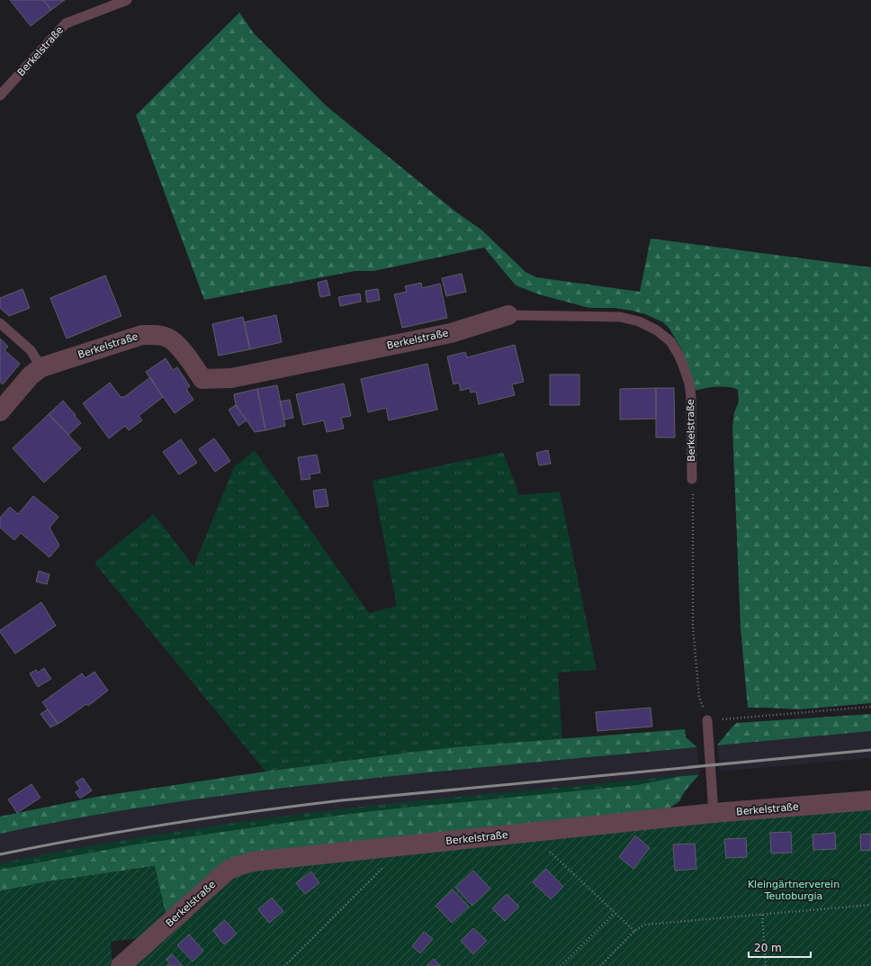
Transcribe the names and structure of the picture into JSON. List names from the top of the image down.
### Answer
{
  "streets": {
    "street": ["Berkelstraße"]
  },
  "parks": ["Kleingärtnerverein Teutoburgia"],
  "scale_bar": "20 m"
}
